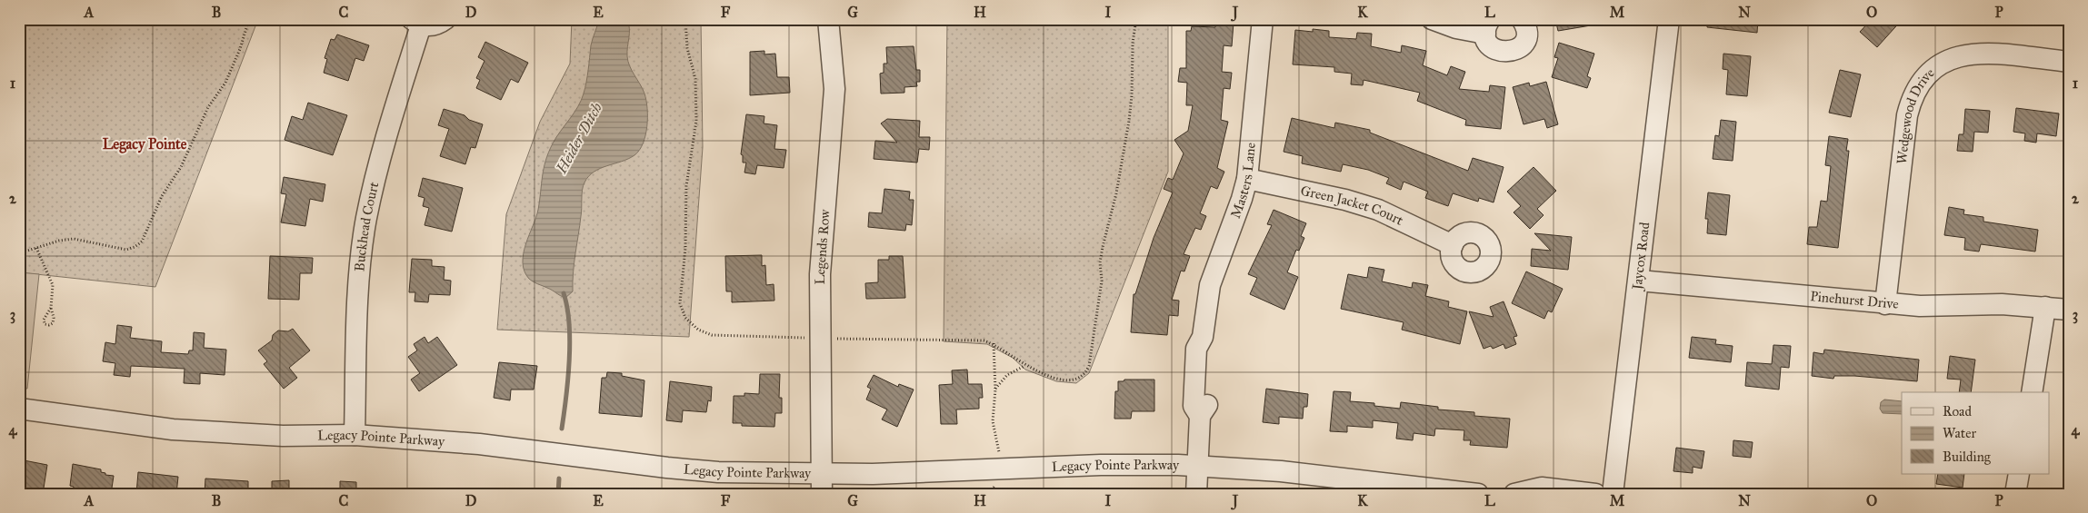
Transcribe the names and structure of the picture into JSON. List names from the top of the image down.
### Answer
{
  "streets": {
    "street": [
      "Wedgewood Drive",
      "Masters Lane",
      "Green Jacket Court",
      "Buckhead Court",
      "Legends Row",
      "Jaycox Road",
      "Pinehurst Drive",
      "Legacy Pointe Parkway"
    ]
  },
  "crossings": [
    ["Wedgewood Drive", "Pinehurst Drive"],
    ["Masters Lane", "Green Jacket Court"],
    ["Masters Lane", "Legacy Pointe Parkway"],
    ["Buckhead Court", "Legacy Pointe Parkway"],
    ["Legends Row", "Legacy Pointe Parkway"],
    ["Jaycox Road", "Pinehurst Drive"]
  ],
  "districts": ["Legacy Pointe"],
  "water": ["Heider Ditch"],
  "legend": ["Road", "Water", "Building"],
  "grid": {
    "columns": [
      "A",
      "B",
      "C",
      "D",
      "E",
      "F",
      "G",
      "H",
      "I",
      "J",
      "K",
      "L",
      "M",
      "N",
      "O",
      "P"
    ],
    "rows": [
      "1",
      "2",
      "3",
      "4"
    ]
  }
}
